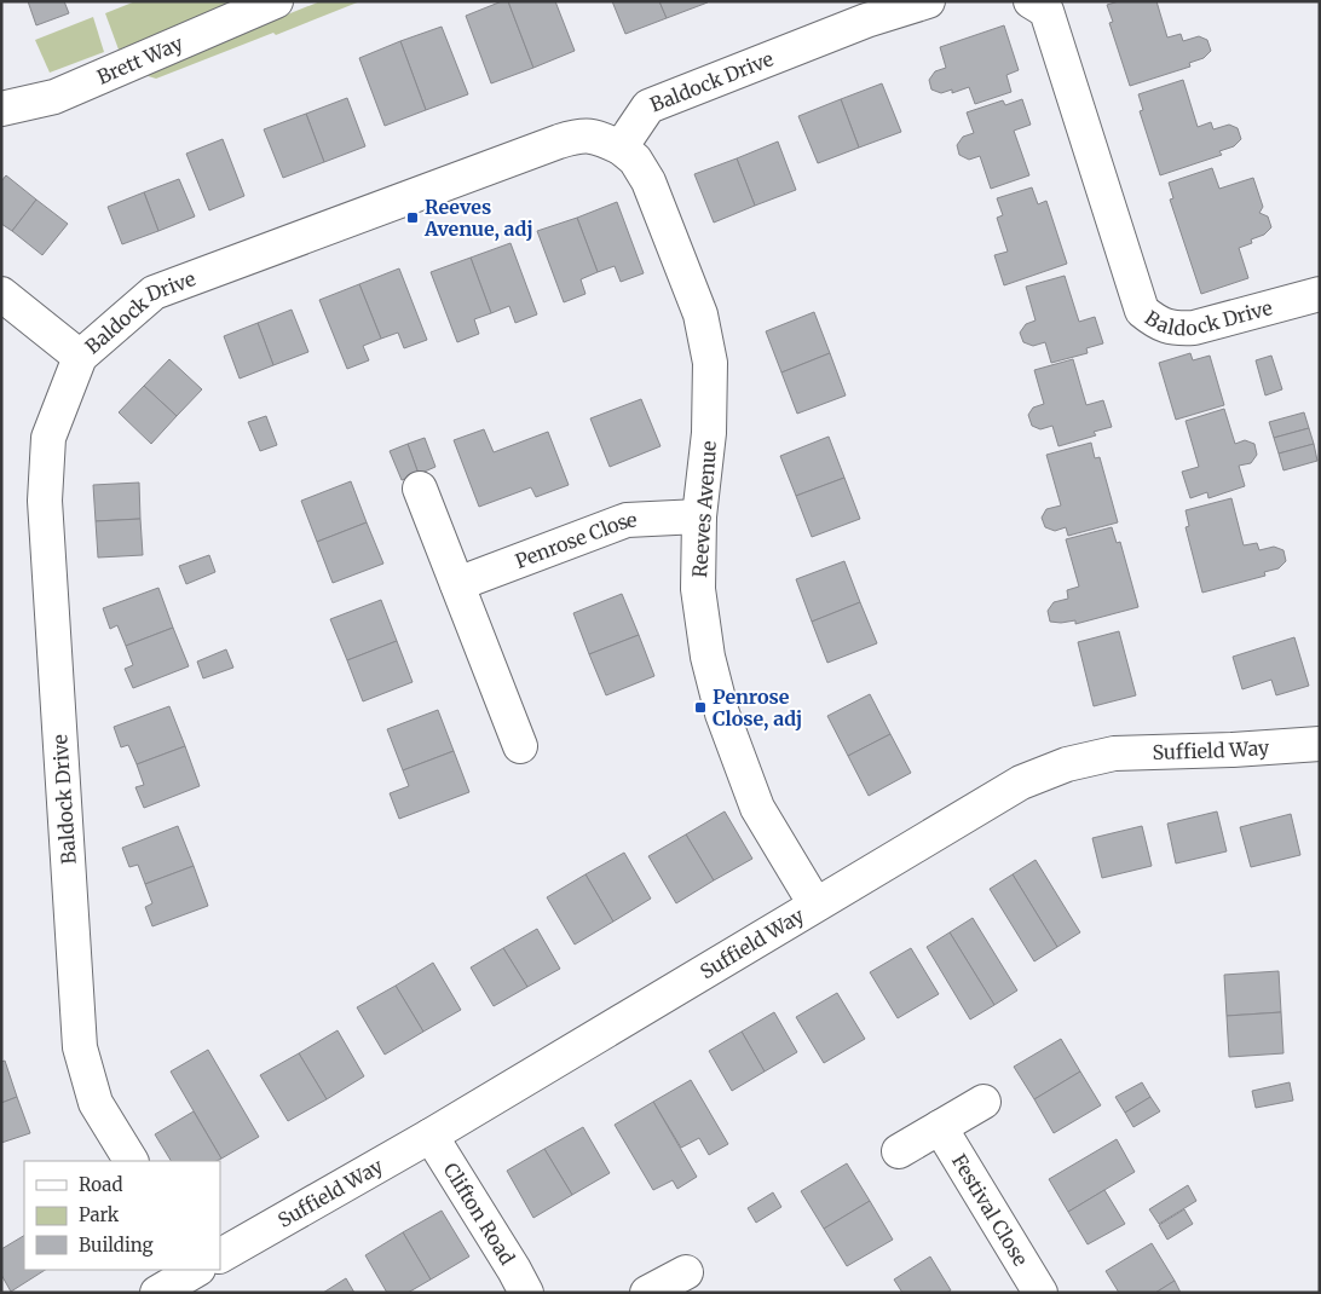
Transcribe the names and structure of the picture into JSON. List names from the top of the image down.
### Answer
{
  "streets": {
    "street": [
      "Brett Way",
      "Baldock Drive",
      "Reeves Avenue",
      "Penrose Close",
      "Suffield Way",
      "Festival Close",
      "Clifton Road"
    ]
  },
  "crossings": [
    ["Baldock Drive", "Reeves Avenue"],
    ["Reeves Avenue", "Penrose Close"],
    ["Reeves Avenue", "Suffield Way"],
    ["Suffield Way", "Clifton Road"]
  ],
  "places": {
    "transit": ["Reeves Avenue, adj", "Penrose Close, adj"]
  },
  "legend": ["Road", "Park", "Building"]
}
